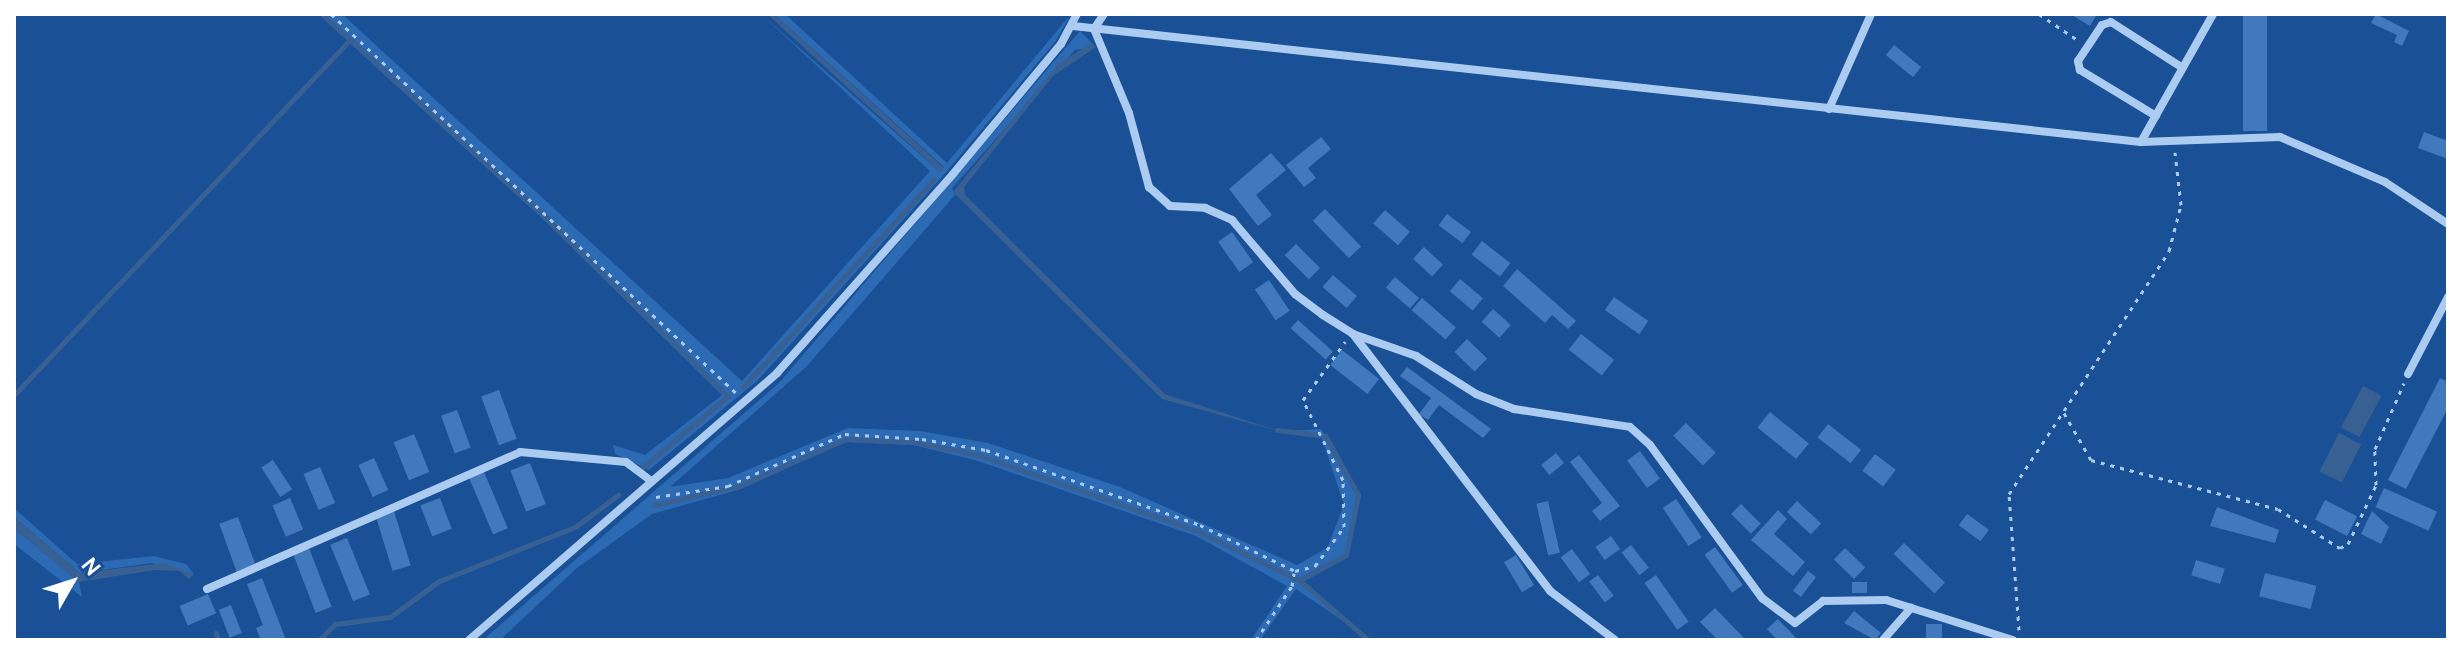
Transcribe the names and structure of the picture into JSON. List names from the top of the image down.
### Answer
{
  "north": "top right"
}
